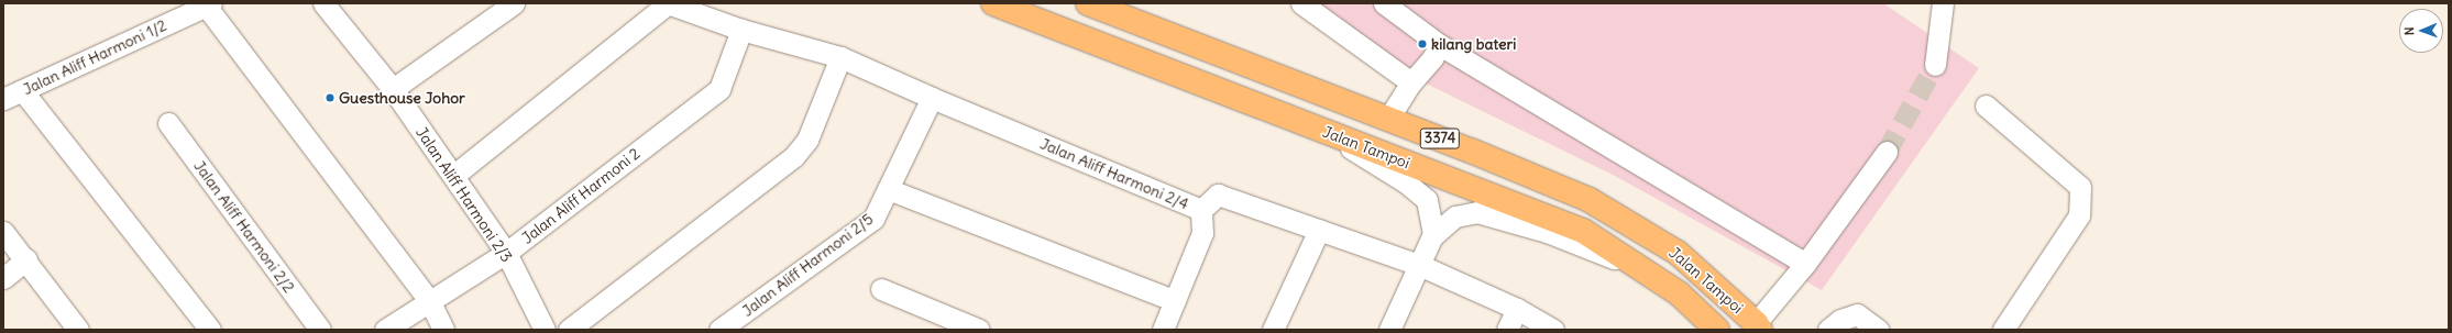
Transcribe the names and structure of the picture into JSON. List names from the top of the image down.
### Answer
{
  "streets": {
    "main road": ["3374", "Jalan Tampoi"],
    "street": [
      "Jalan Aliff Harmoni 1/2",
      "Jalan Aliff Harmoni 2/4",
      "Jalan Aliff Harmoni 2/3",
      "Jalan Aliff Harmoni 2",
      "Jalan Aliff Harmoni 2/2",
      "Jalan Aliff Harmoni 2/5"
    ]
  },
  "crossings": [
    ["Jalan Aliff Harmoni 2/4", "Jalan Aliff Harmoni 2"],
    ["Jalan Aliff Harmoni 2/4", "Jalan Aliff Harmoni 2/5"],
    ["Jalan Aliff Harmoni 2/3", "Jalan Aliff Harmoni 2"]
  ],
  "places": ["kilang bateri", "Guesthouse Johor"],
  "north": "left"
}
